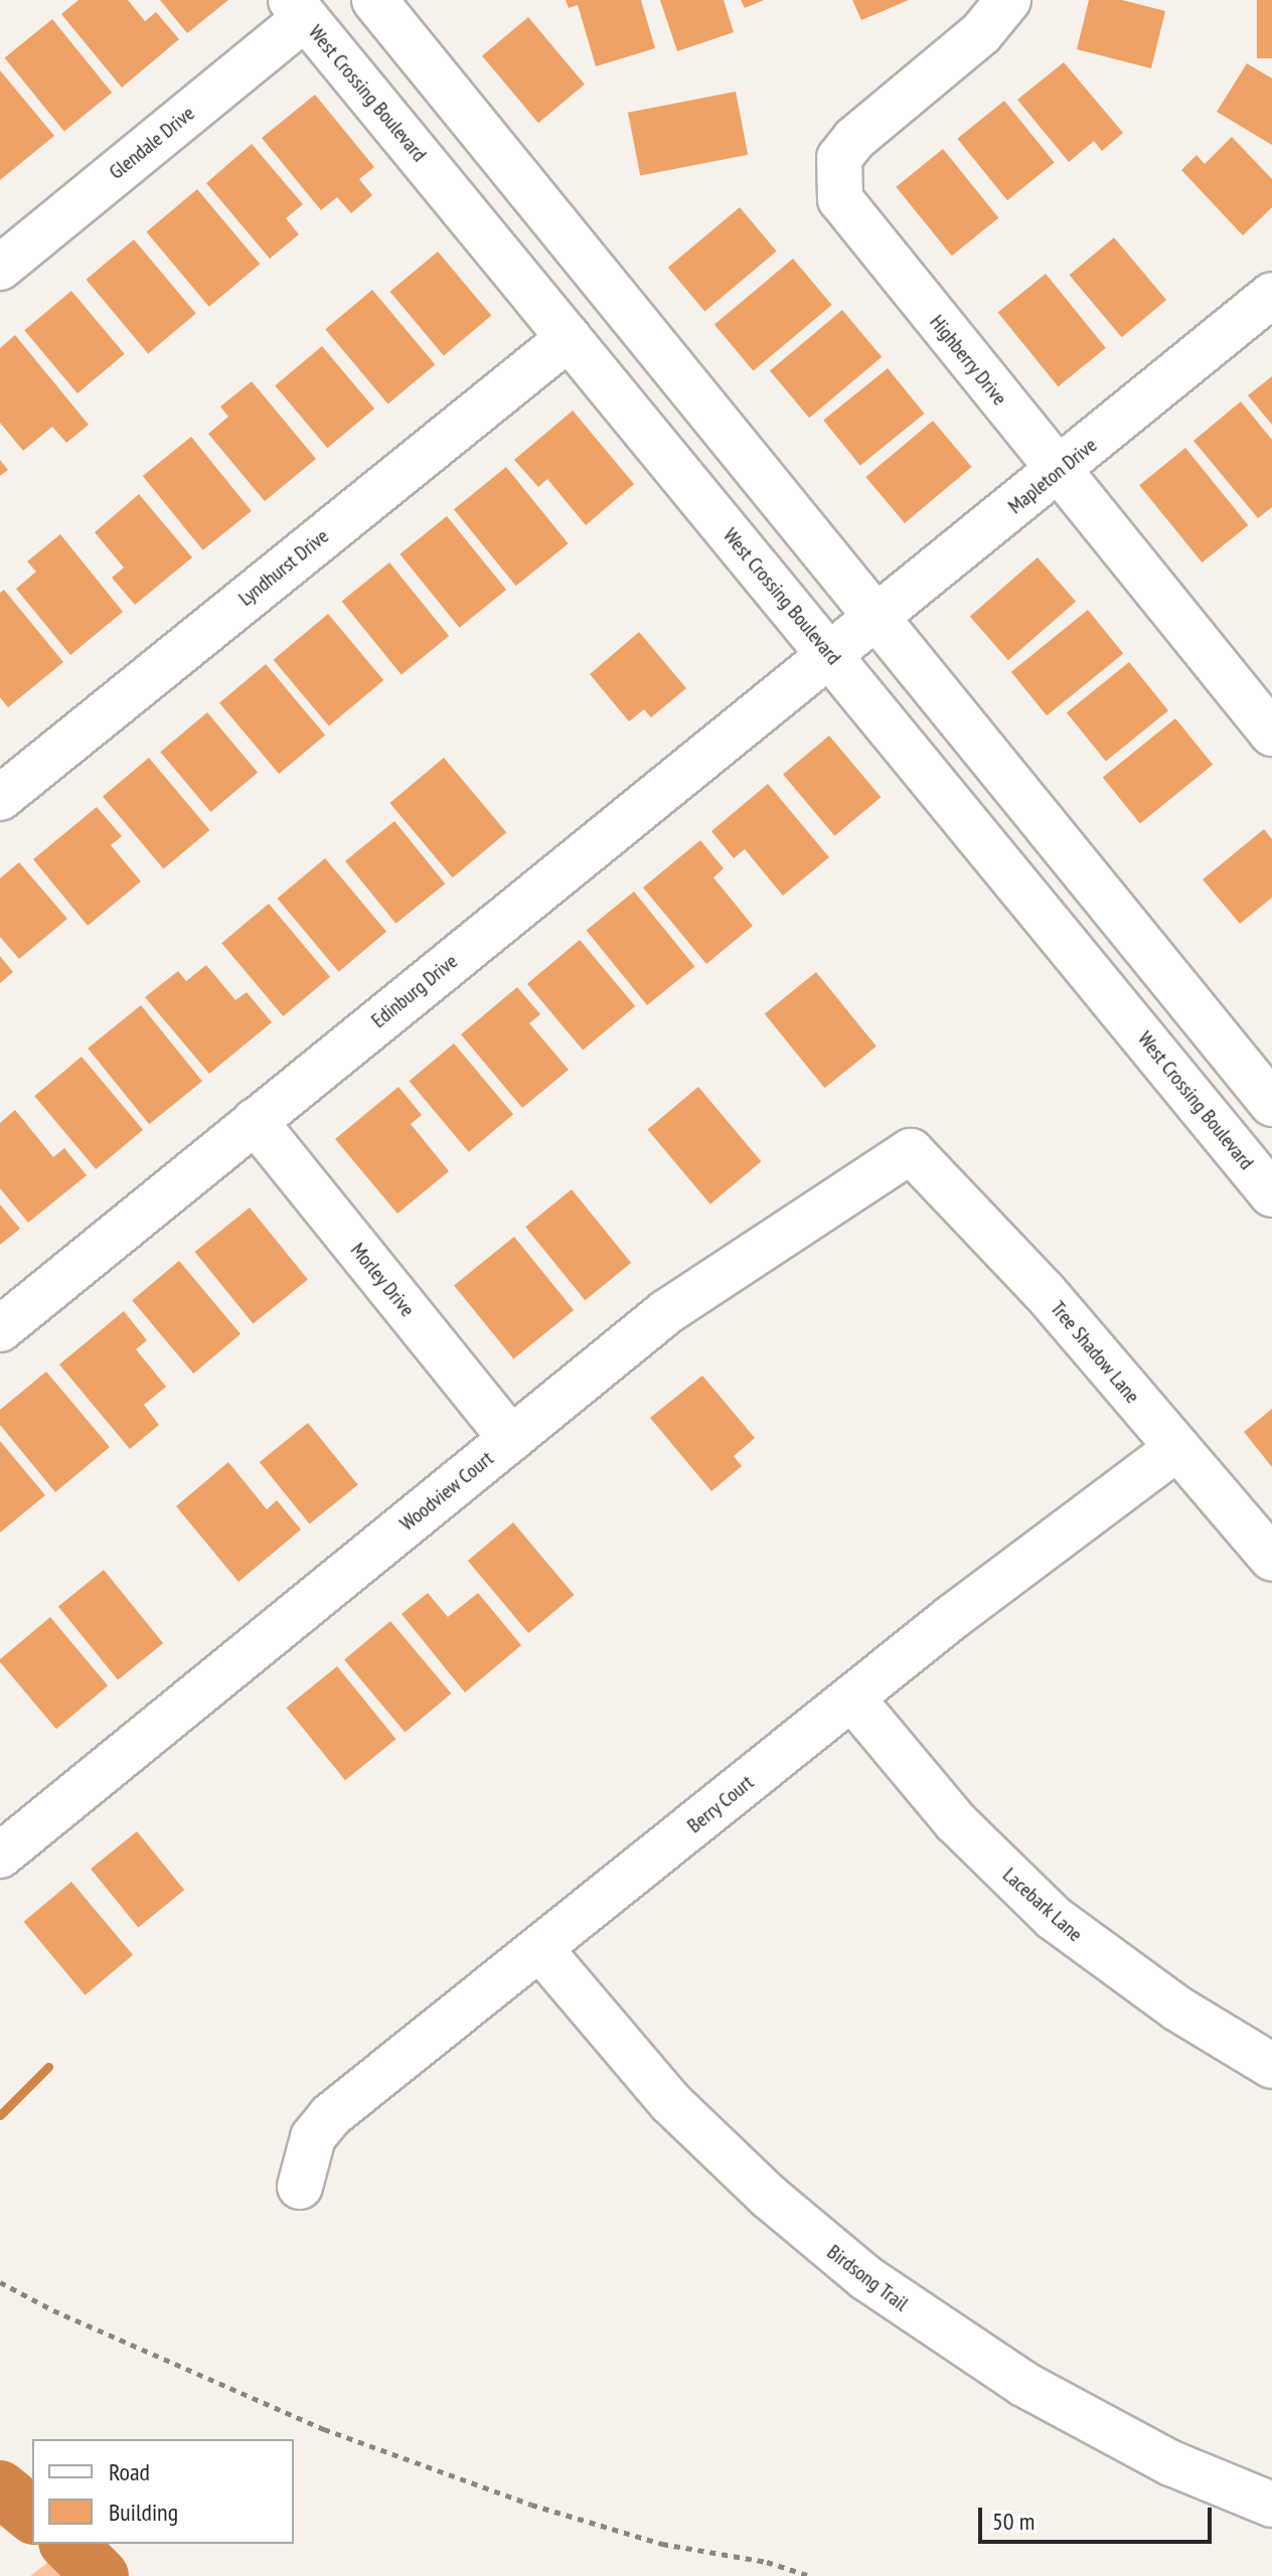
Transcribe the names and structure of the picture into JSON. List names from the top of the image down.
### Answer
{
  "streets": {
    "street": [
      "West Crossing Boulevard",
      "Glendale Drive",
      "Highberry Drive",
      "Mapleton Drive",
      "Lyndhurst Drive",
      "Edinburg Drive",
      "Morley Drive",
      "Tree Shadow Lane",
      "Woodview Court",
      "Berry Court",
      "Lacebark Lane",
      "Birdsong Trail"
    ]
  },
  "crossings": [
    ["West Crossing Boulevard", "Glendale Drive"],
    ["West Crossing Boulevard", "Mapleton Drive"],
    ["West Crossing Boulevard", "Lyndhurst Drive"],
    ["West Crossing Boulevard", "Edinburg Drive"],
    ["Highberry Drive", "Mapleton Drive"],
    ["Mapleton Drive", "Edinburg Drive"],
    ["Edinburg Drive", "Morley Drive"],
    ["Morley Drive", "Woodview Court"],
    ["Tree Shadow Lane", "Woodview Court"],
    ["Tree Shadow Lane", "Berry Court"],
    ["Berry Court", "Lacebark Lane"],
    ["Berry Court", "Birdsong Trail"]
  ],
  "legend": ["Road", "Building"],
  "scale_bar": "50 m"
}
